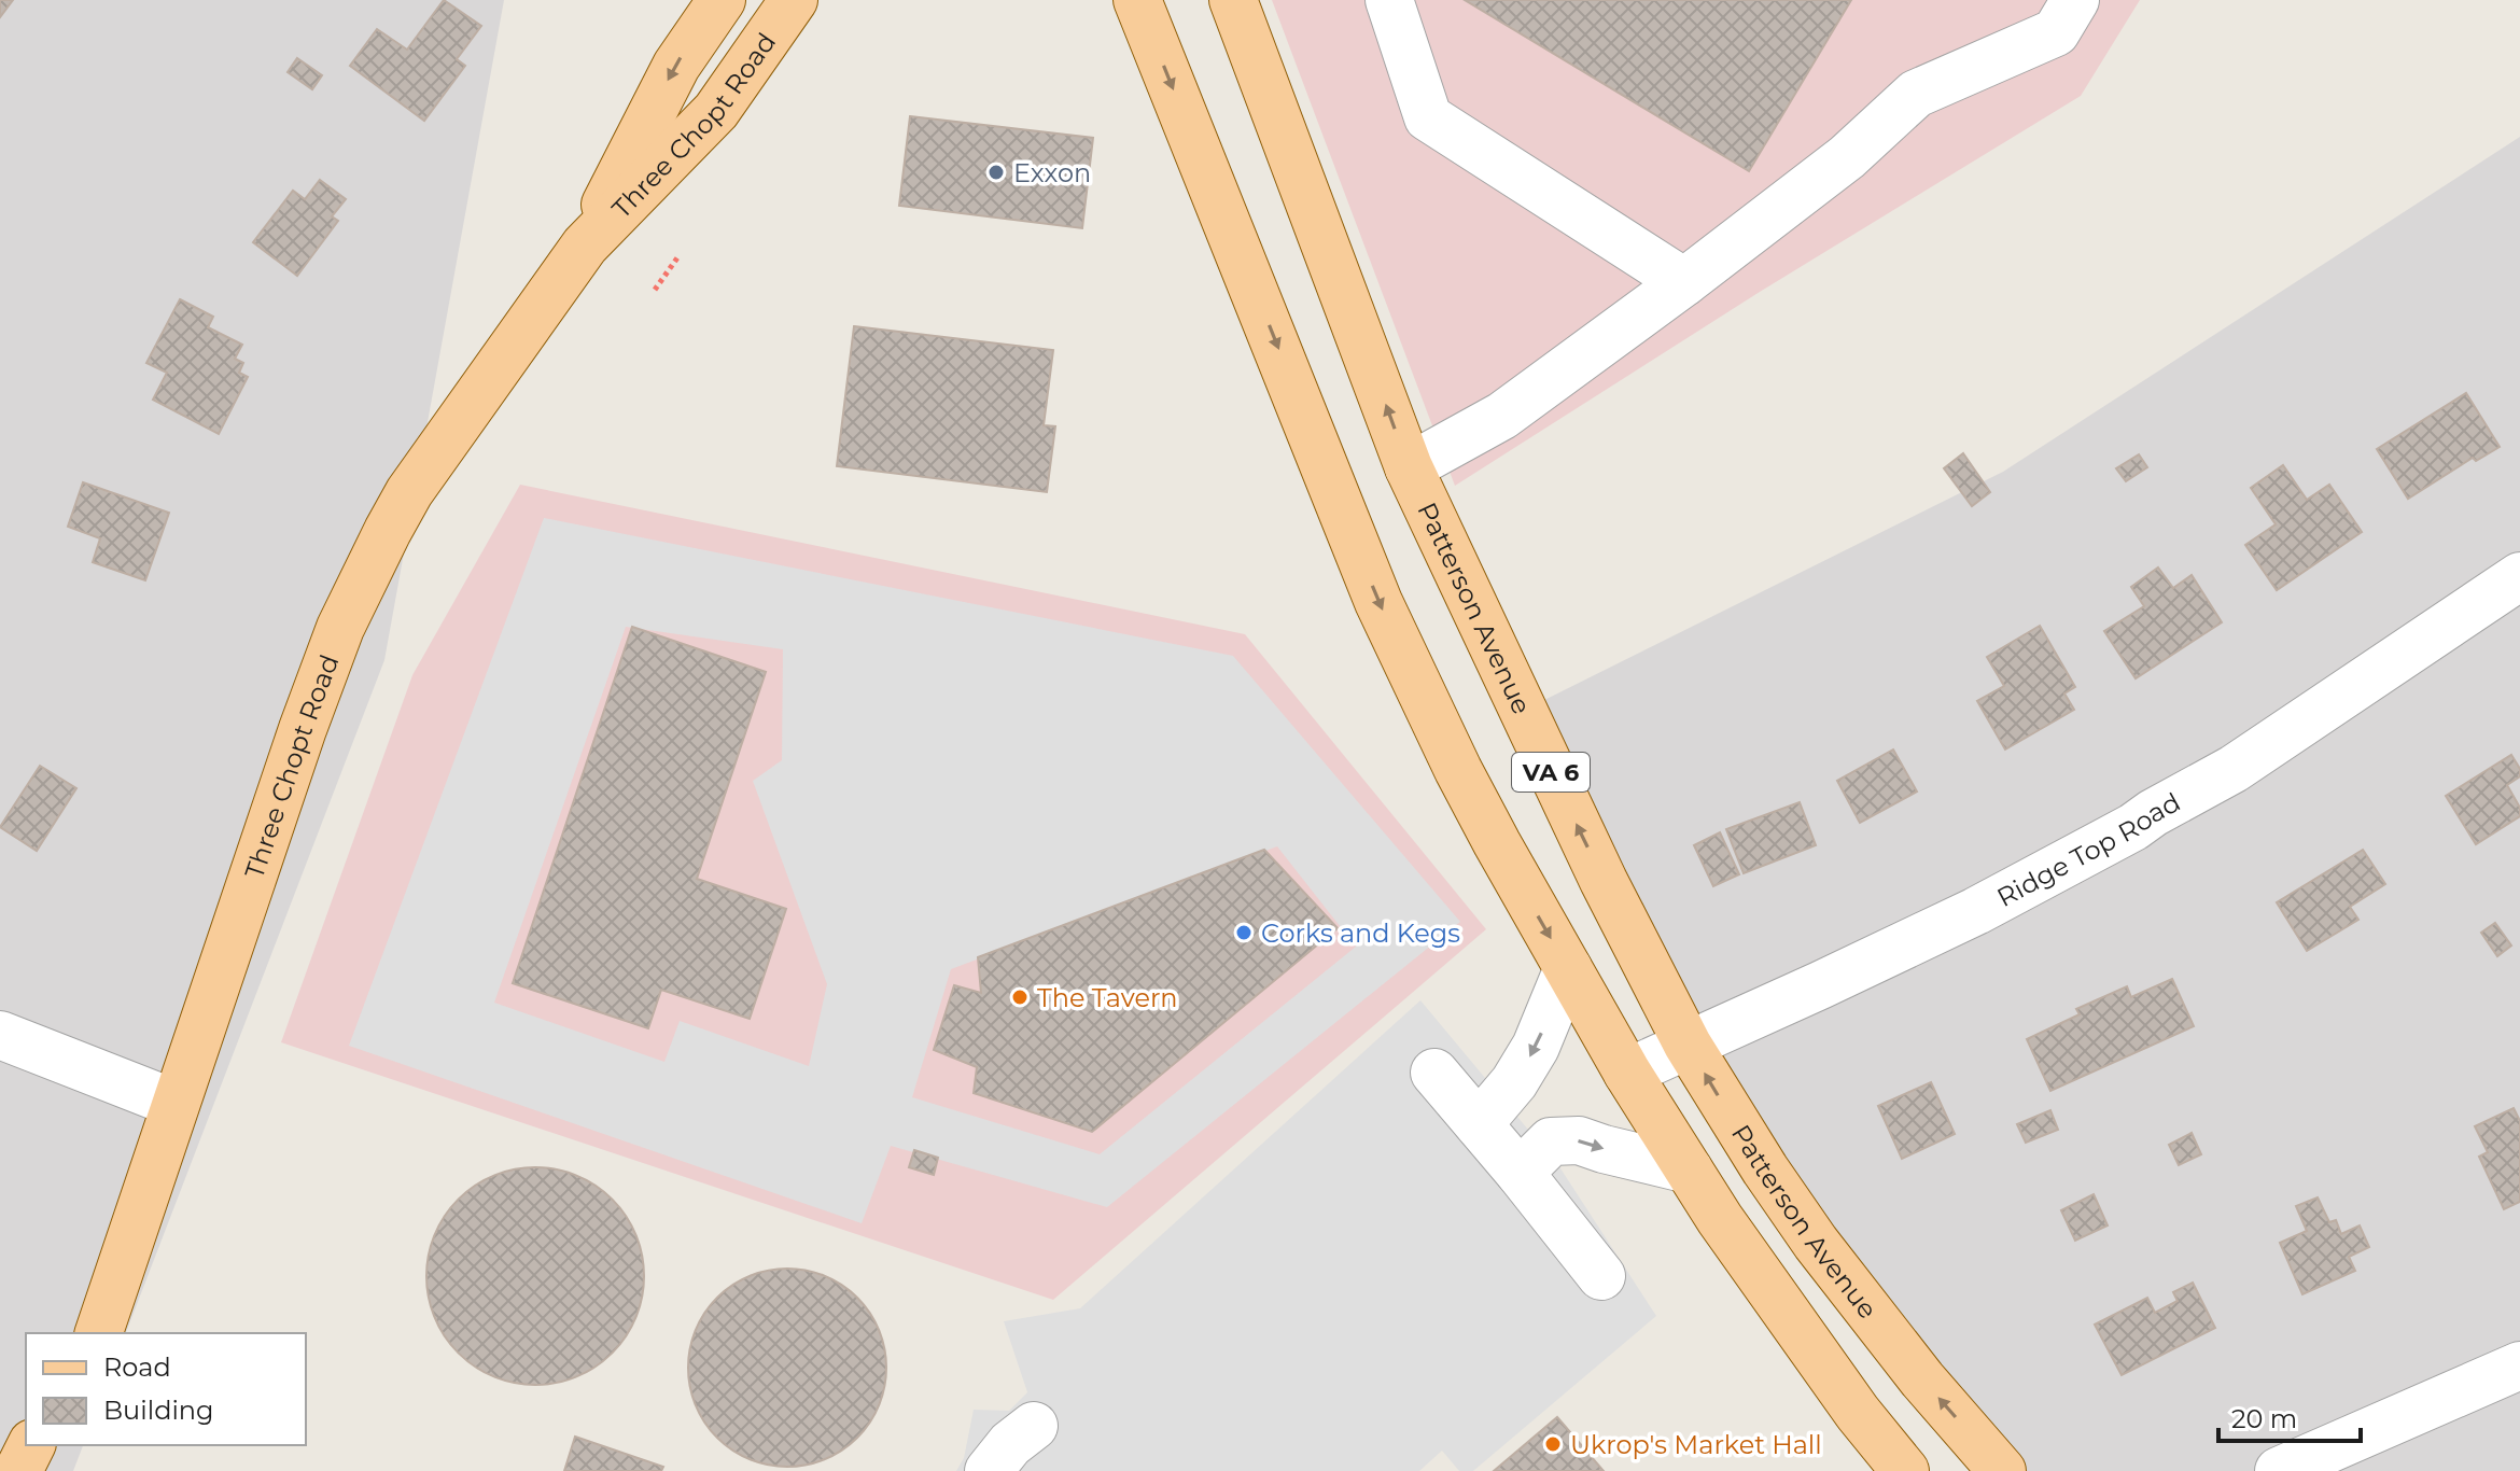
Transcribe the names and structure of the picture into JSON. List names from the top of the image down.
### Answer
{
  "streets": {
    "main road": ["Three Chopt Road", "Patterson Avenue", "VA 6"],
    "street": ["Ridge Top Road"]
  },
  "crossings": [
    ["Patterson Avenue", "Ridge Top Road"],
    ["VA 6", "Ridge Top Road"]
  ],
  "places": [
    "Exxon",
    "Corks and Kegs",
    "The Tavern",
    "Ukrop's Market Hall"
  ],
  "legend": ["Road", "Building"],
  "scale_bar": "20 m"
}
